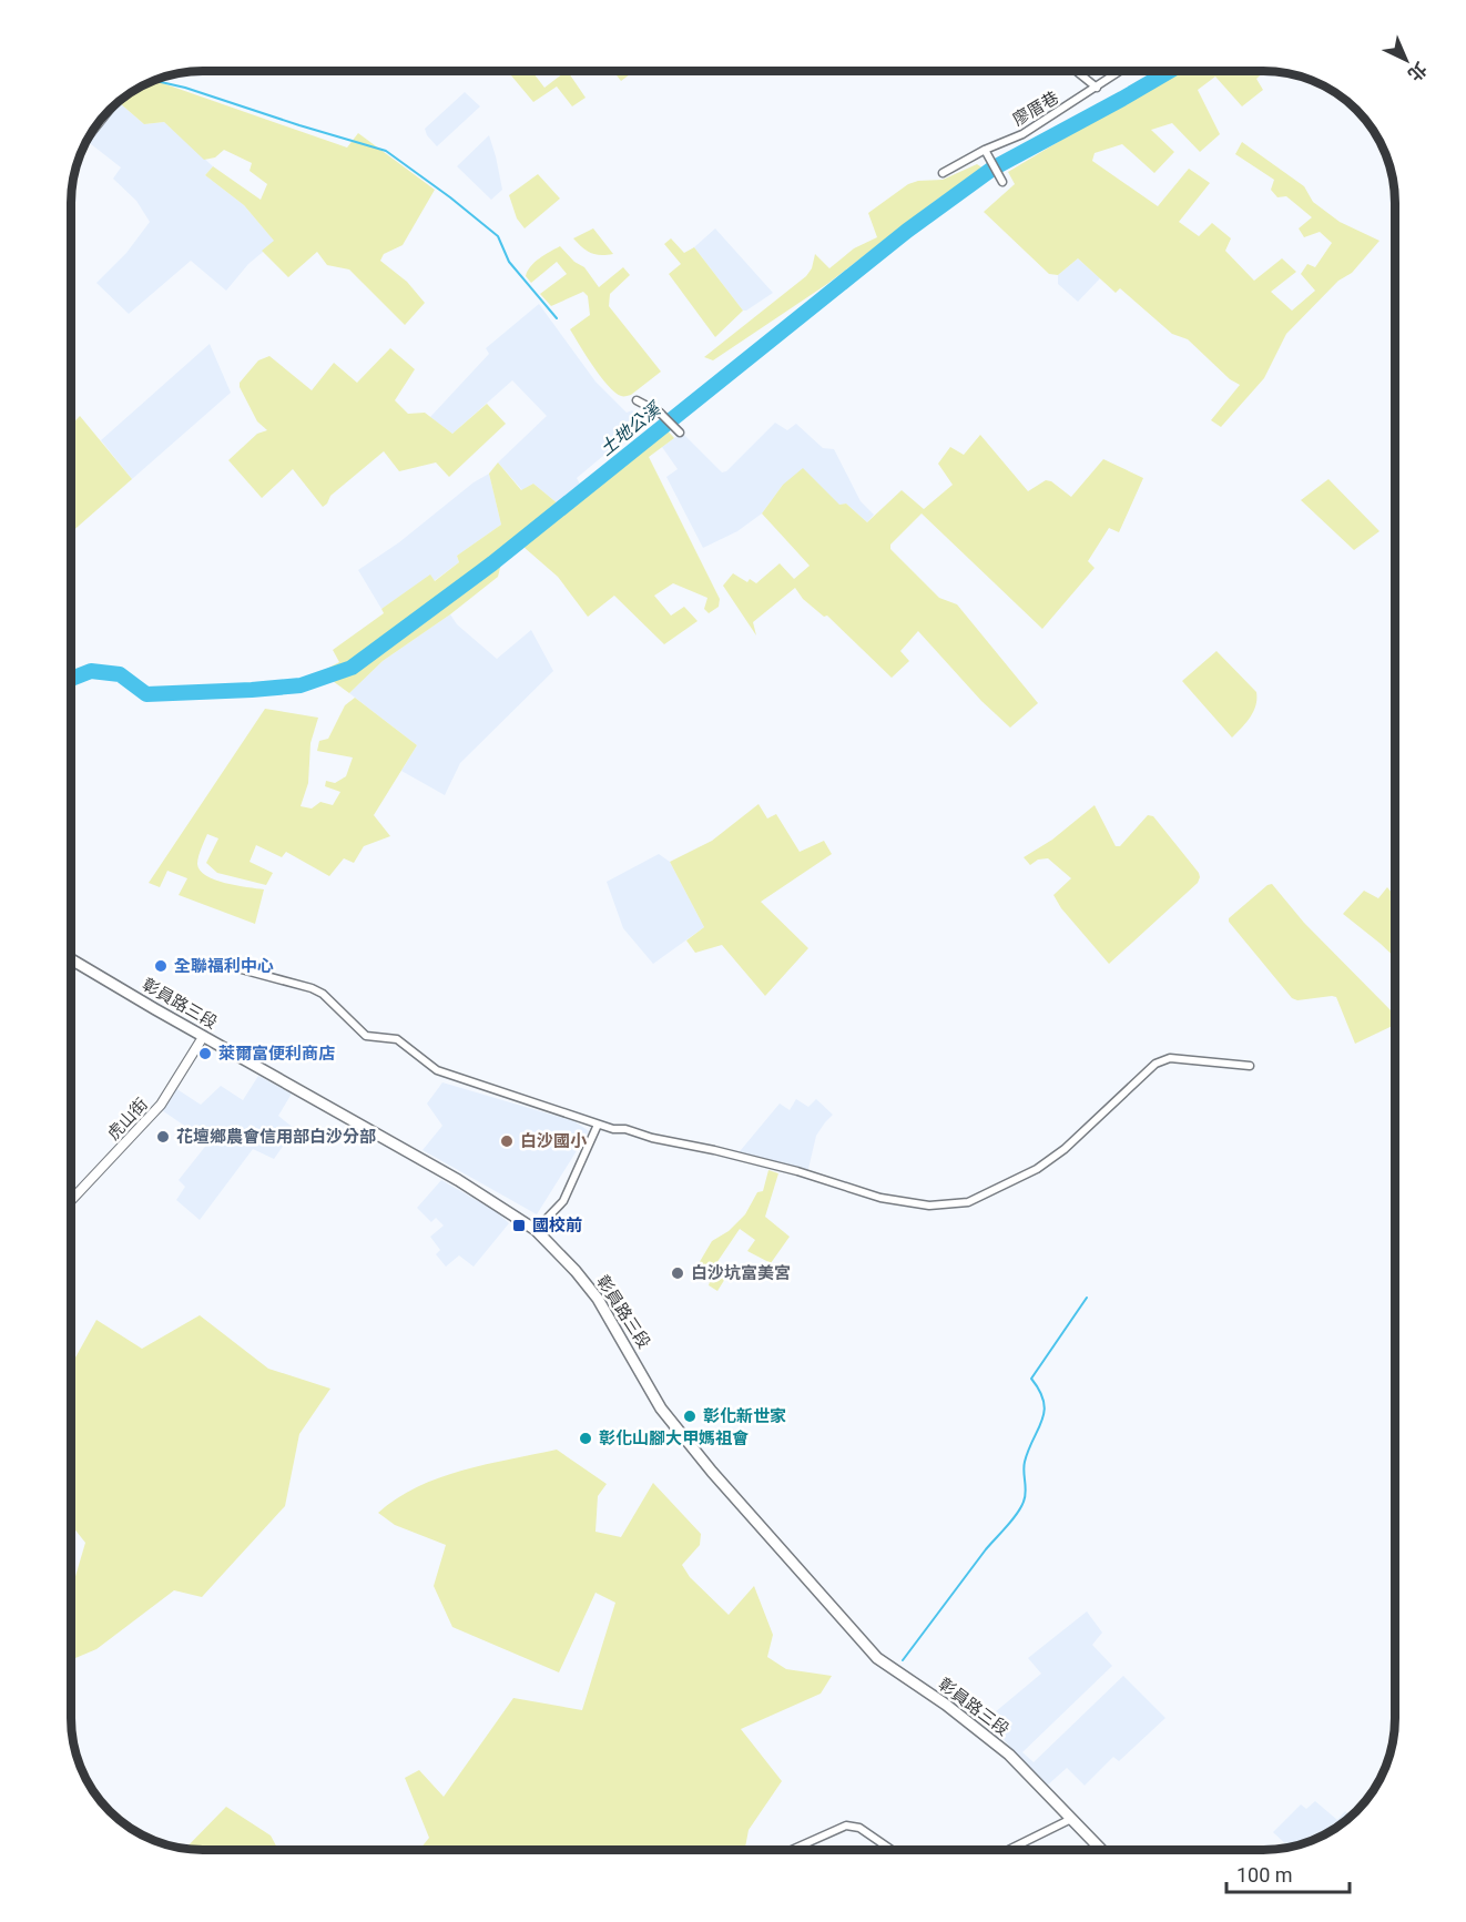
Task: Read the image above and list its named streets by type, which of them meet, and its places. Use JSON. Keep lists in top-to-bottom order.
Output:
{
  "streets": {
    "main road": ["彰員路三段"],
    "street": ["廖厝巷", "虎山街"]
  },
  "crossings": [
    ["彰員路三段", "虎山街"]
  ],
  "water": ["土地公溪"],
  "places": {
    "other": [
      "全聯福利中心",
      "萊爾富便利商店",
      "花壇鄉農會信用部白沙分部",
      "白沙國小",
      "白沙坑富美宮",
      "彰化新世家",
      "彰化山腳大甲媽祖會"
    ],
    "transit": ["國校前"]
  },
  "scale_bar": "100 m",
  "north": "bottom right"
}
